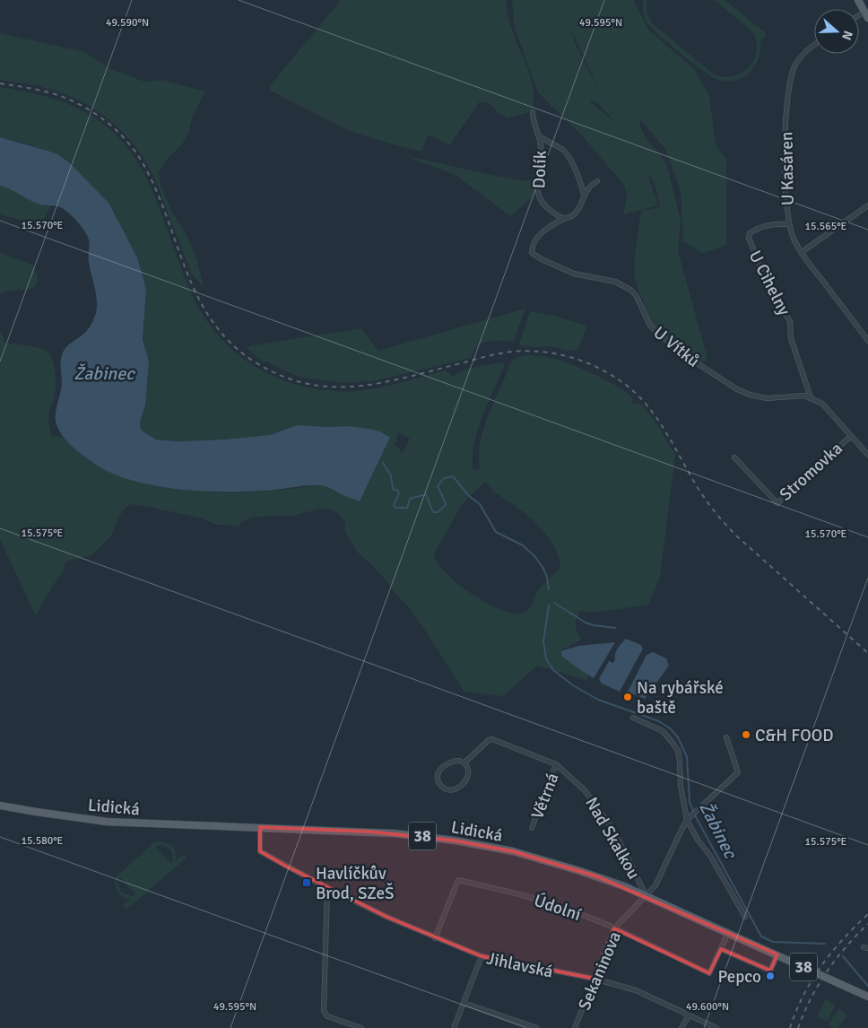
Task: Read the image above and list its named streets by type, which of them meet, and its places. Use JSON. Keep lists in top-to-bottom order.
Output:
{
  "streets": {
    "main road": ["Lidická", "38"],
    "street": [
      "U Kasáren",
      "Dolík",
      "U Cihelny",
      "U Vítků",
      "Stromovka",
      "Větrná",
      "Nad Skalkou",
      "Údolní",
      "Jihlavská",
      "Sekaninova"
    ]
  },
  "crossings": [
    ["U Kasáren", "U Cihelny"],
    ["Dolík", "U Vítků"],
    ["U Cihelny", "U Vítků"],
    ["U Vítků", "Stromovka"],
    ["Větrná", "Nad Skalkou"],
    ["Lidická", "Nad Skalkou"],
    ["Lidická", "Jihlavská"],
    ["Lidická", "Sekaninova"],
    ["Nad Skalkou", "Sekaninova"],
    ["Údolní", "Jihlavská"],
    ["Údolní", "Sekaninova"],
    ["Jihlavská", "Sekaninova"]
  ],
  "water": ["Žabinec"],
  "places": {
    "other": ["Na rybářské baště", "C&H FOOD", "Pepco"],
    "transit": ["Havlíčkův Brod, SZeŠ"]
  },
  "north": "right",
  "coordinates": [
    "49.590°N",
    "49.595°N",
    "15.570°E",
    "15.565°E",
    "15.575°E",
    "15.580°E",
    "49.600°N"
  ]
}
